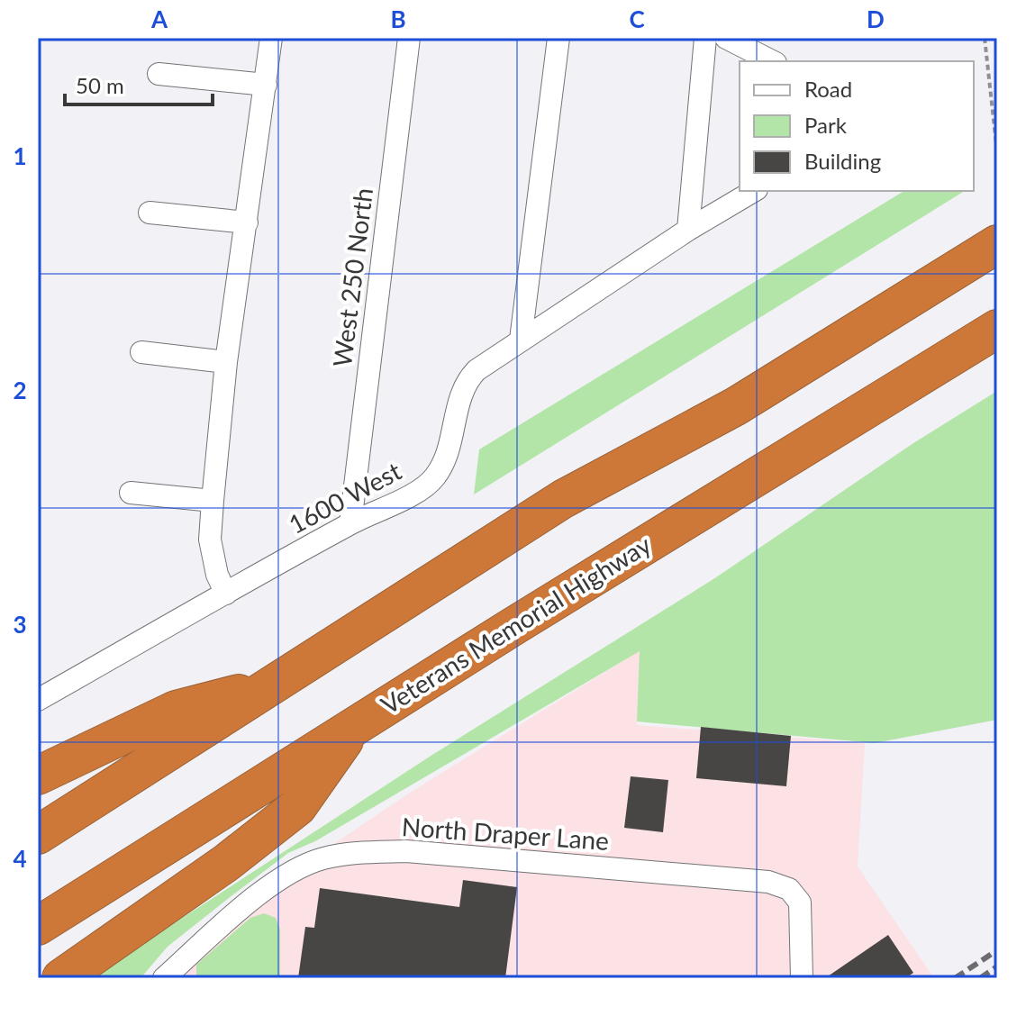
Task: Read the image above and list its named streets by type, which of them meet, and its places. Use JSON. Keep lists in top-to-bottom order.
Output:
{
  "streets": {
    "highway": ["Veterans Memorial Highway"],
    "street": ["West 250 North", "1600 West", "North Draper Lane"]
  },
  "crossings": [
    ["West 250 North", "1600 West"]
  ],
  "legend": ["Road", "Park", "Building"],
  "scale_bar": "50 m",
  "grid": {
    "columns": [
      "A",
      "B",
      "C",
      "D"
    ],
    "rows": [
      "1",
      "2",
      "3",
      "4"
    ]
  }
}
